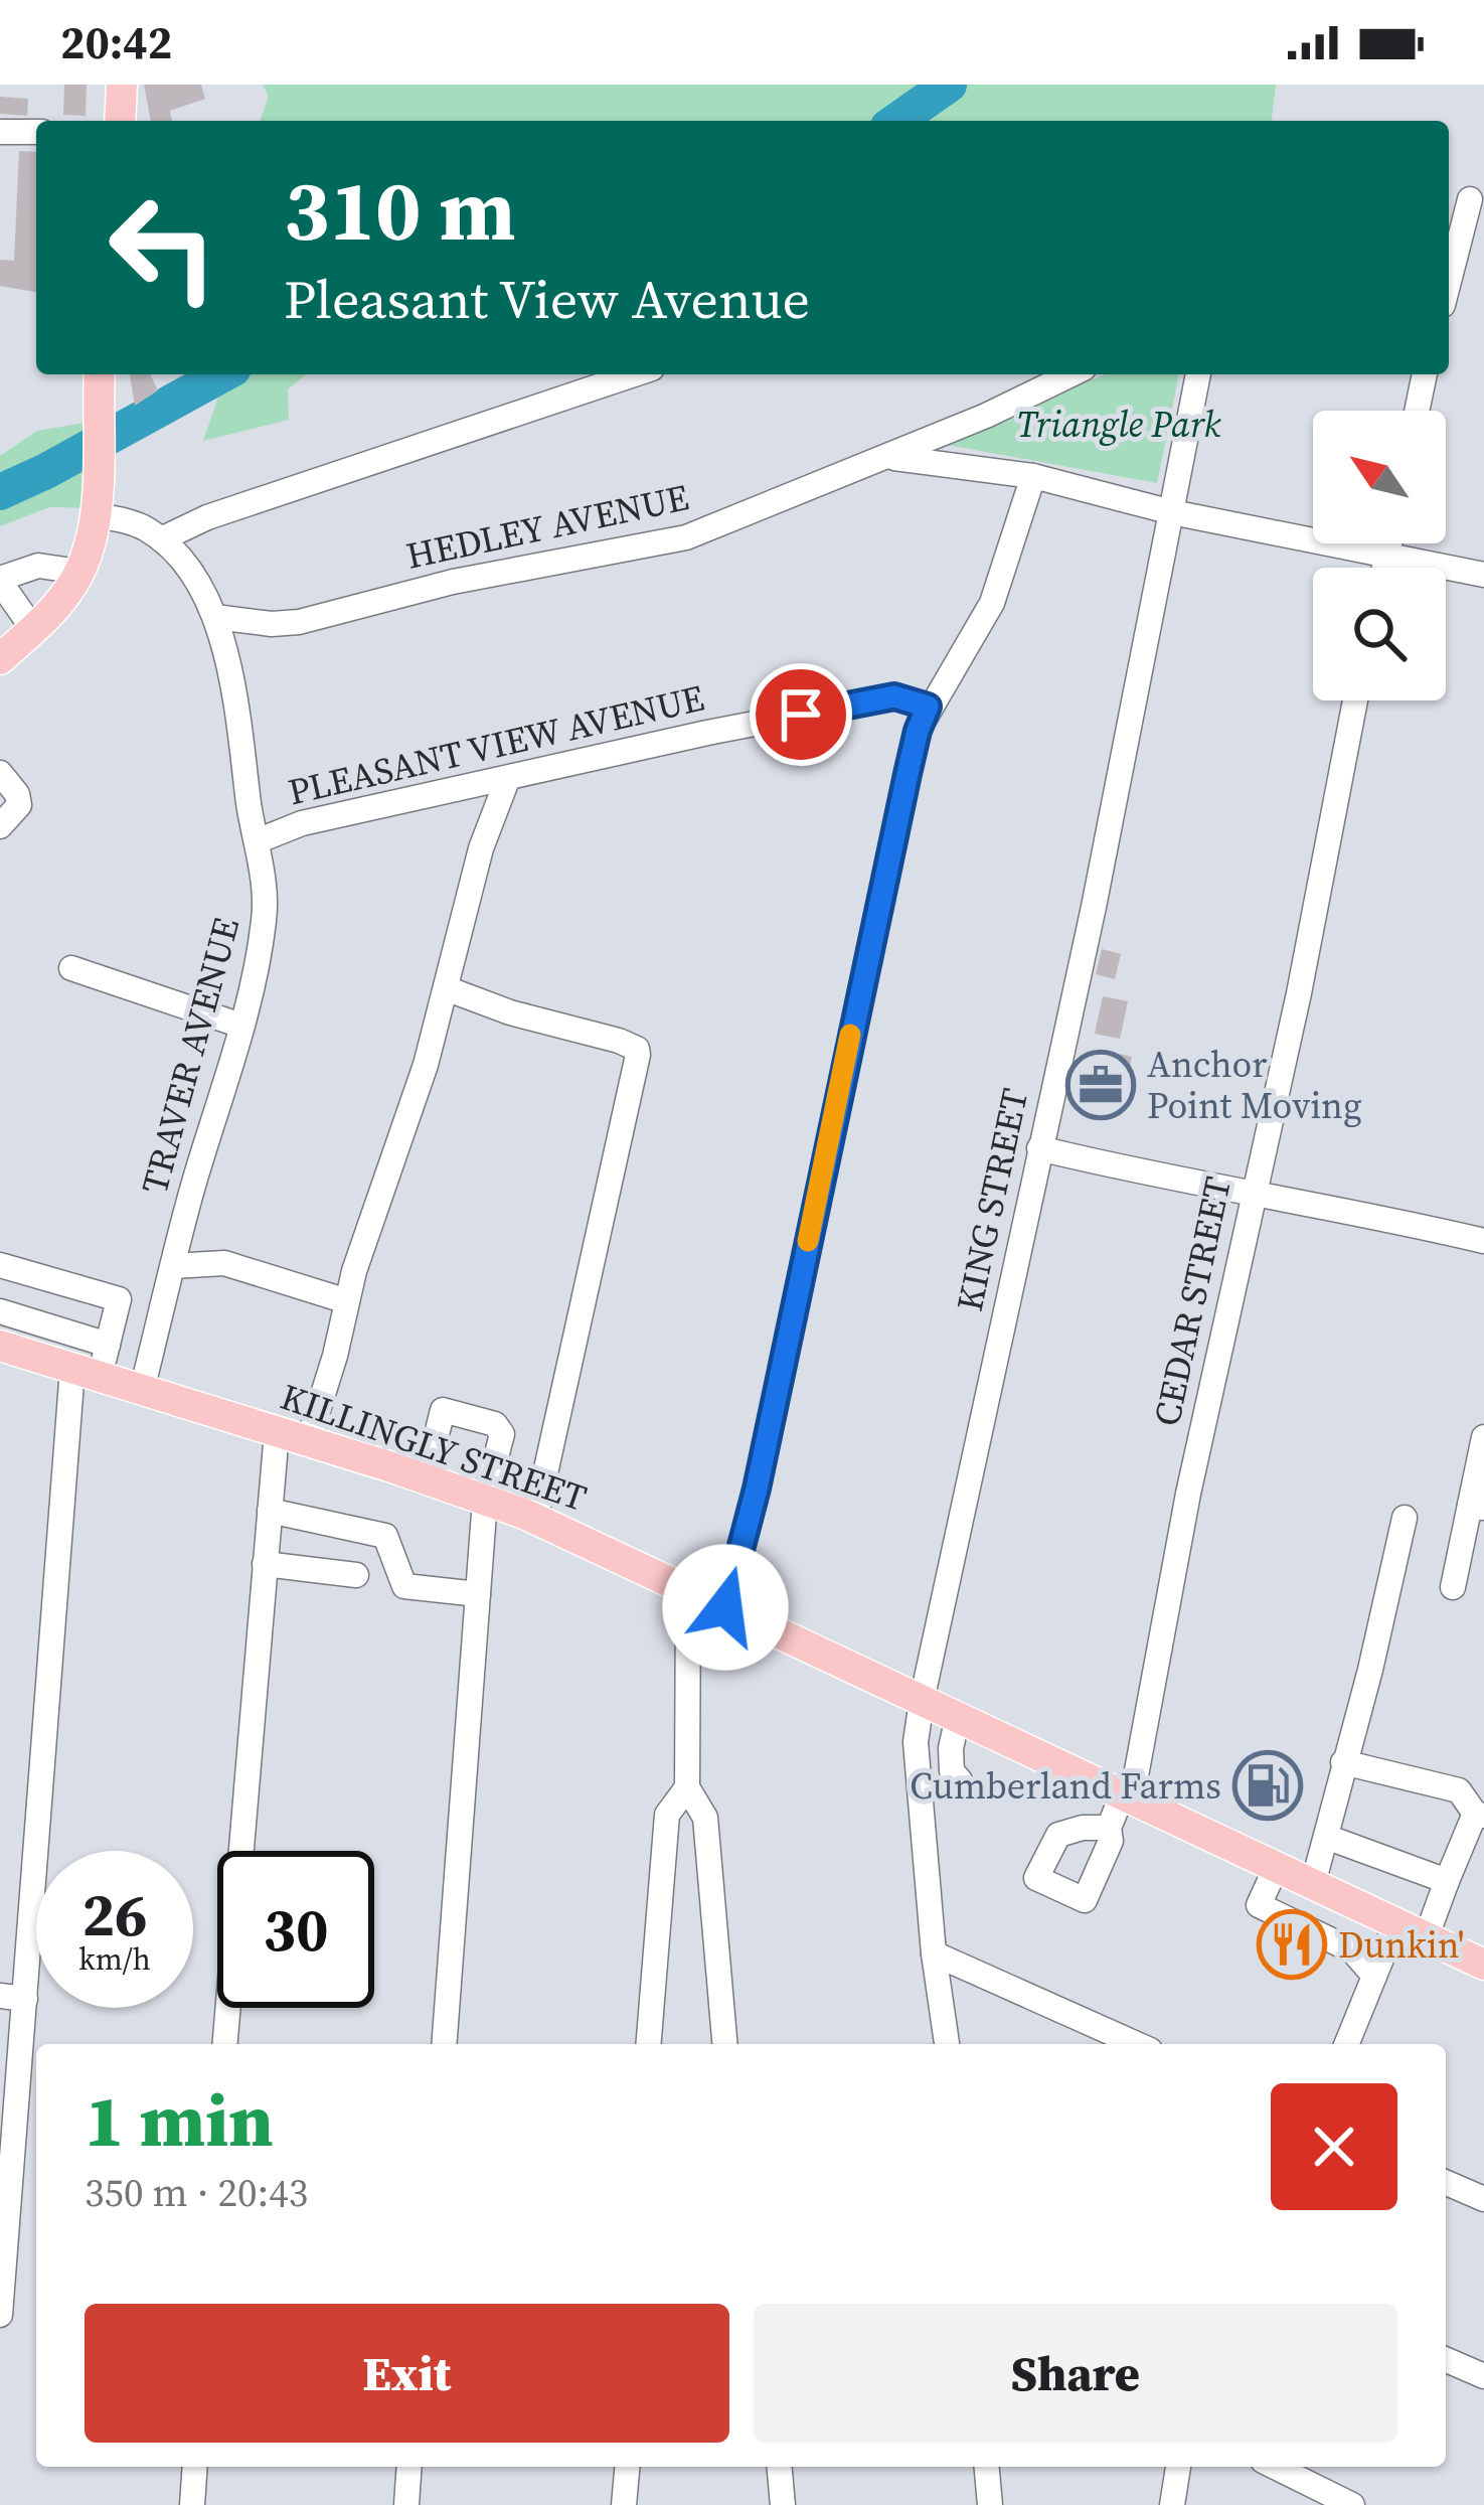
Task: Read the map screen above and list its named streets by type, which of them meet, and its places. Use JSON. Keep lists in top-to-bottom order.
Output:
{
  "streets": {
    "main road": ["KILLINGLY STREET"],
    "street": [
      "HEDLEY AVENUE",
      "PLEASANT VIEW AVENUE",
      "TRAVER AVENUE",
      "KING STREET",
      "CEDAR STREET"
    ]
  },
  "crossings": [
    ["HEDLEY AVENUE", "TRAVER AVENUE"],
    ["PLEASANT VIEW AVENUE", "TRAVER AVENUE"],
    ["TRAVER AVENUE", "KILLINGLY STREET"],
    ["KING STREET", "KILLINGLY STREET"],
    ["CEDAR STREET", "KILLINGLY STREET"]
  ],
  "parks": ["Triangle Park"],
  "places": {
    "office": ["Anchor Point Moving"],
    "fuel station": ["Cumberland Farms"],
    "restaurant": ["Dunkin'"]
  },
  "north": "top left",
  "page": {
    "status": "20:42",
    "turn": ["310 m", "Pleasant View Avenue"],
    "speed": "26 km/h",
    "limit": "30",
    "heading": ["1 min", "350 m · 20:43"],
    "buttons": ["Exit", "Share"]
  }
}
